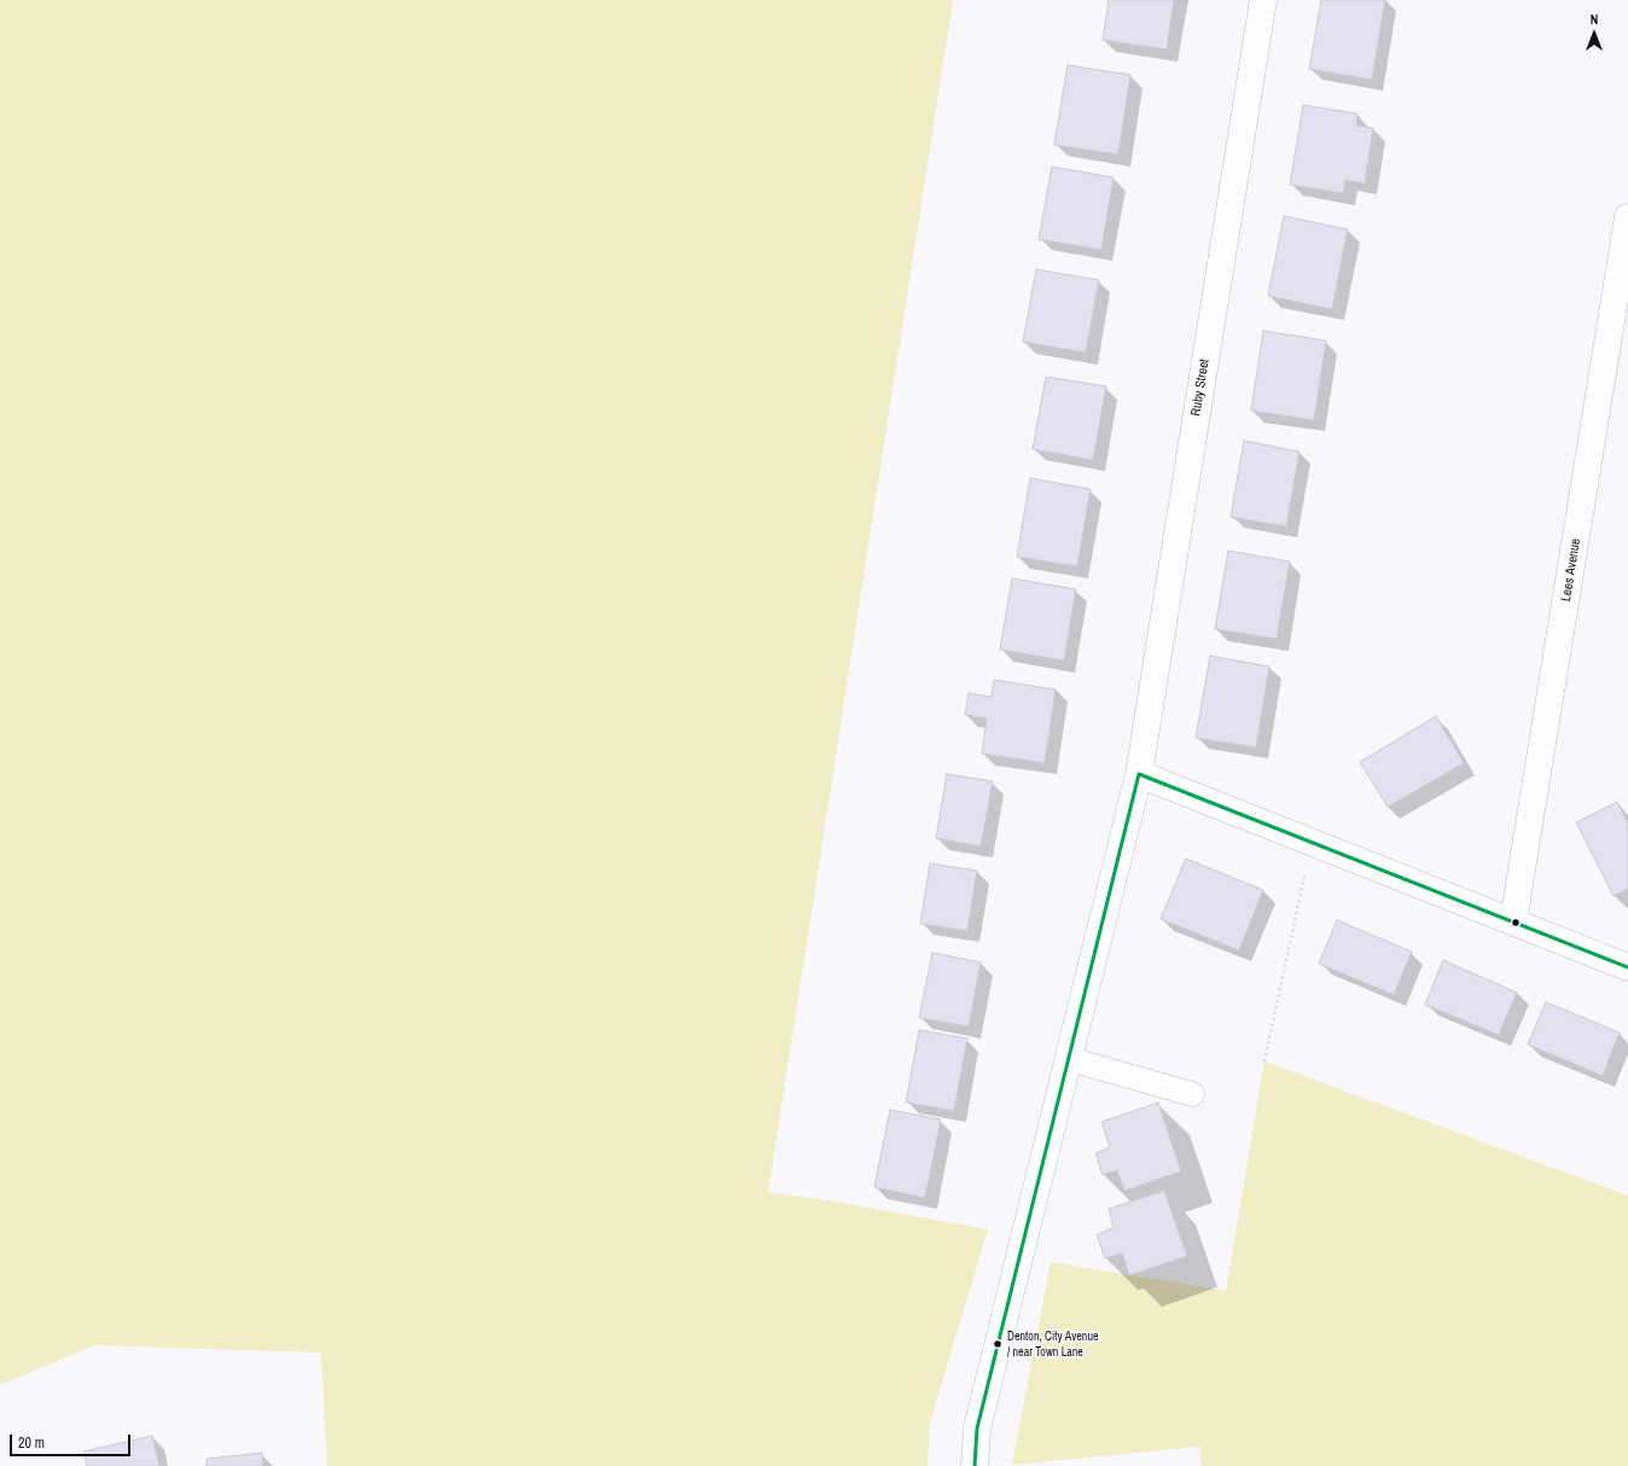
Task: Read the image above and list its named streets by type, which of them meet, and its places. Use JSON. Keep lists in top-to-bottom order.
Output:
{
  "streets": {
    "street": ["Ruby Street", "Lees Avenue"]
  },
  "places": ["Denton, City Avenue / near Town Lane"],
  "scale_bar": "20 m",
  "north": "top"
}
